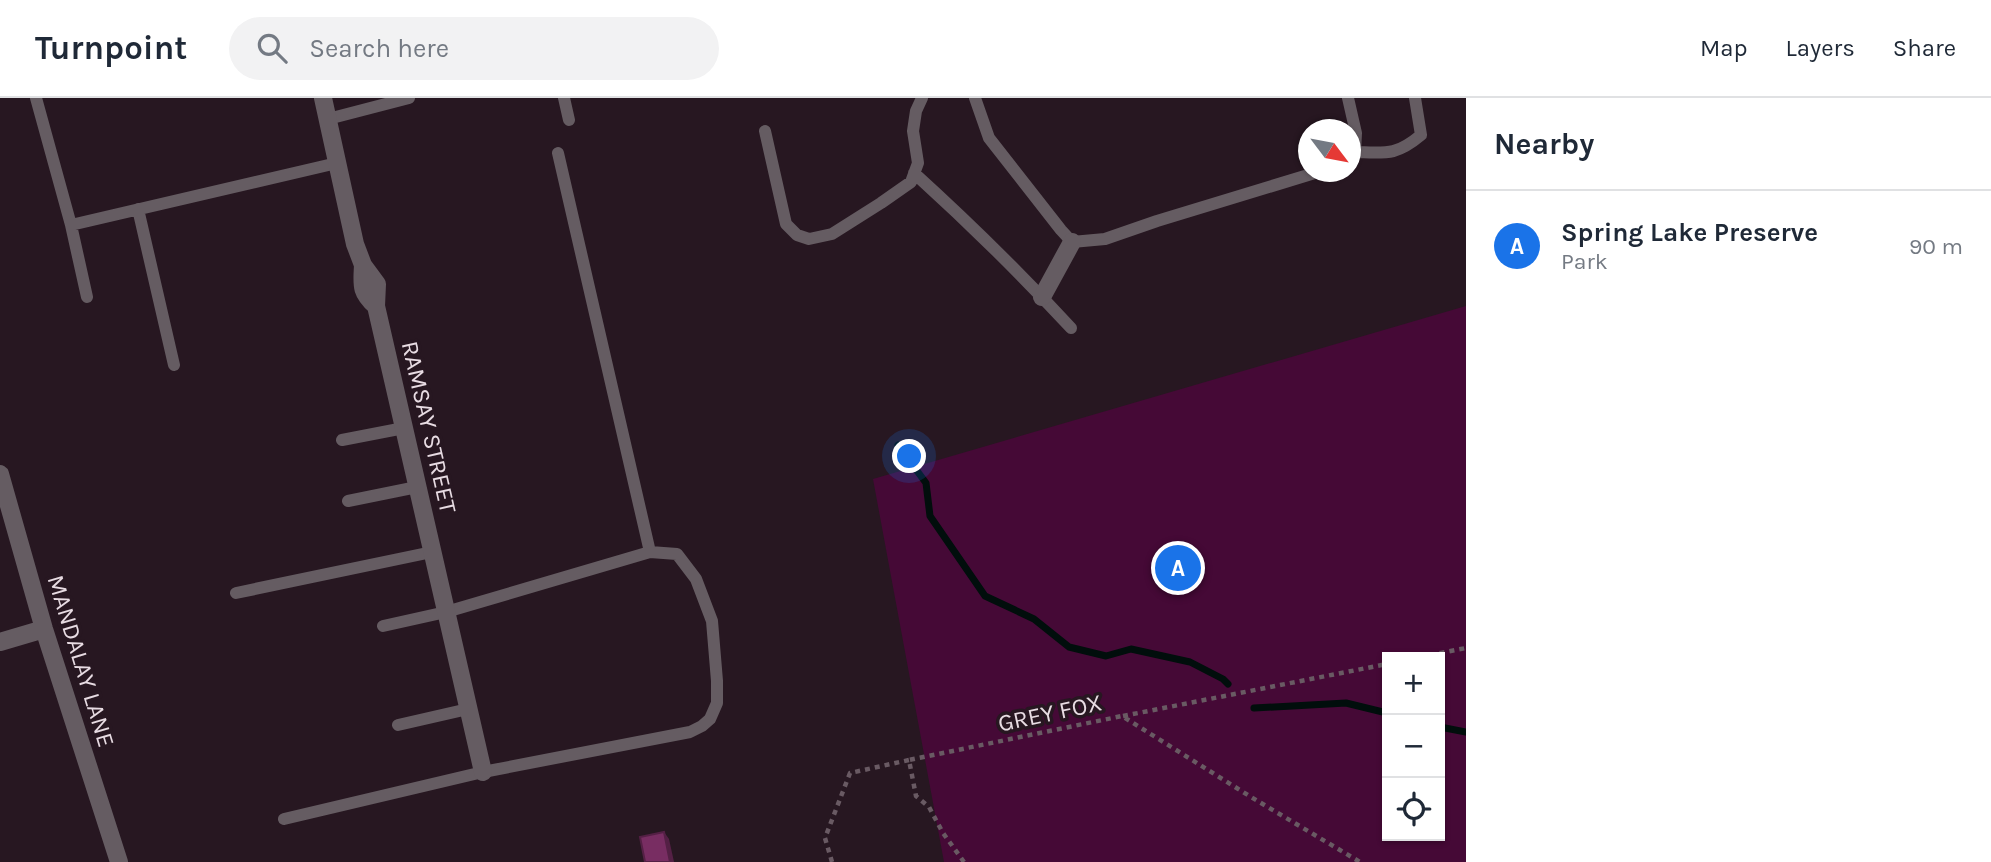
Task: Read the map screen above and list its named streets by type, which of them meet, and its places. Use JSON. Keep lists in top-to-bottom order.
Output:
{
  "streets": {
    "street": ["RAMSAY STREET", "MANDALAY LANE"],
    "path": ["GREY FOX"]
  },
  "north": "bottom right",
  "page": {
    "header": "Turnpoint",
    "search": "Search here",
    "nav": ["Map", "Layers", "Share"],
    "heading": "Nearby",
    "list": [
      {
        "mark": "A",
        "name": "Spring Lake Preserve",
        "note": "Park",
        "value": "90 m"
      }
    ],
    "pins": "A",
    "map_buttons": ["+", "−"]
  }
}
